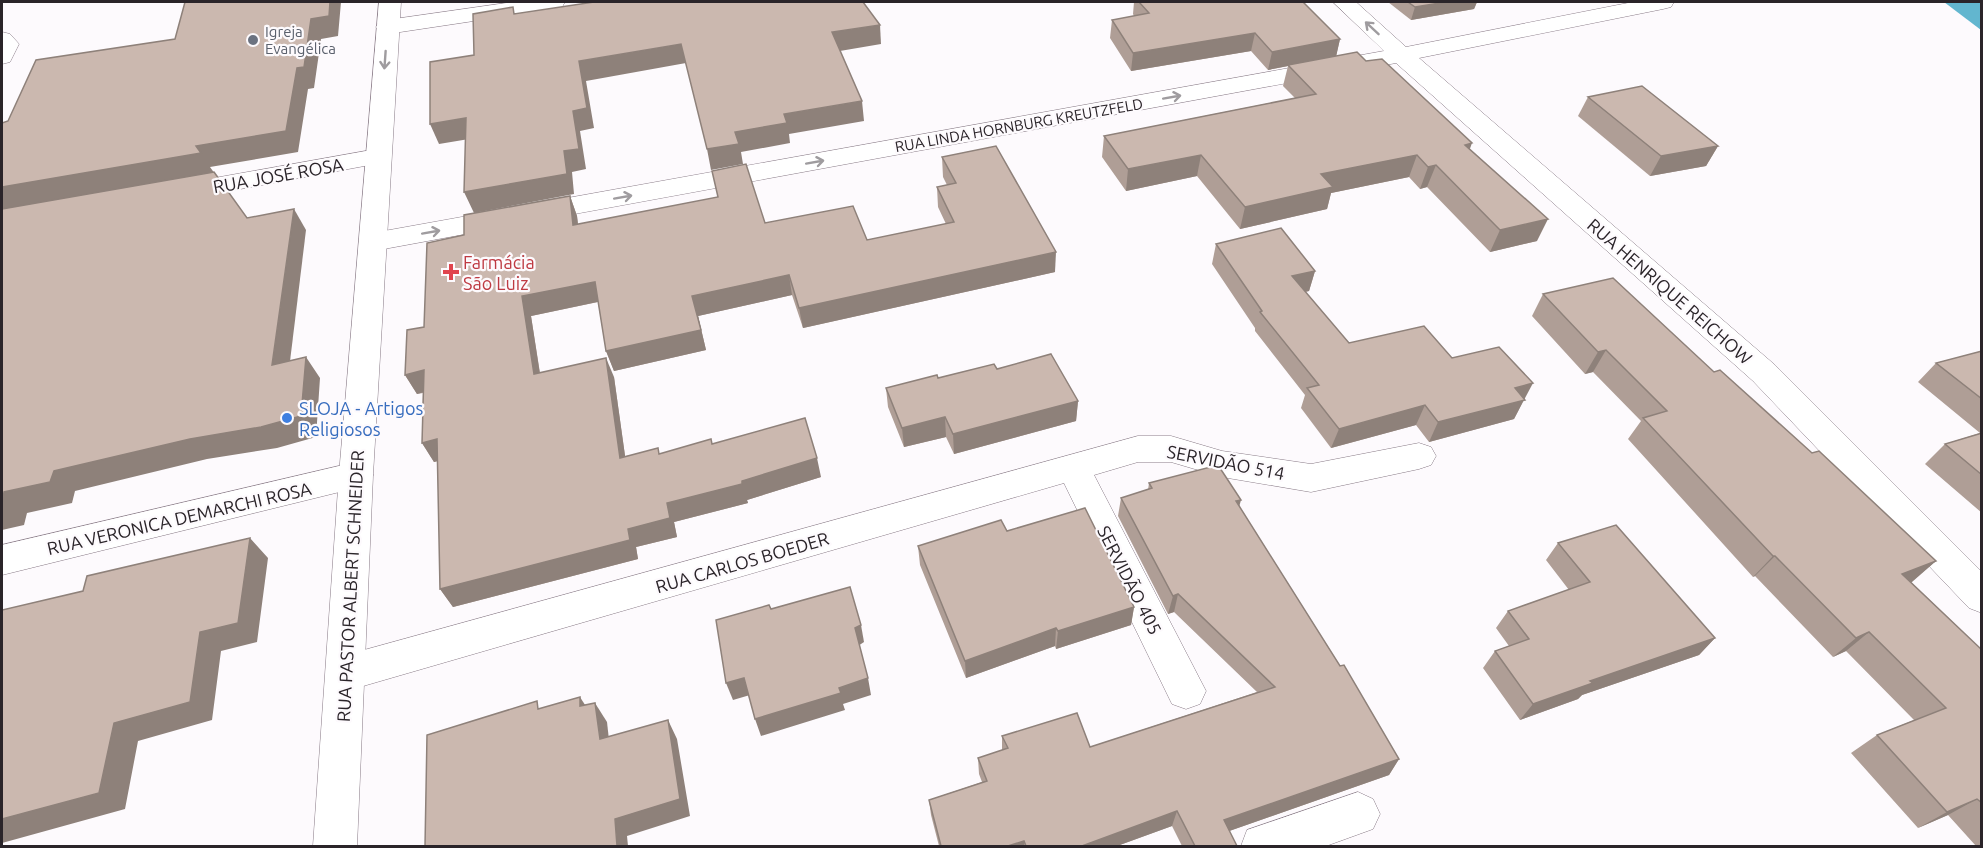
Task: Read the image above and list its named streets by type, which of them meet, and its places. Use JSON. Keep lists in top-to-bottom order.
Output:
{
  "streets": {
    "street": [
      "RUA LINDA HORNBURG KREUTZFELD",
      "RUA JOSÉ ROSA",
      "RUA HENRIQUE REICHOW",
      "SERVIDÃO 514",
      "RUA VERONICA DEMARCHI ROSA",
      "RUA CARLOS BOEDER",
      "SERVIDÃO 405",
      "RUA PASTOR ALBERT SCHNEIDER"
    ]
  },
  "crossings": [
    ["RUA LINDA HORNBURG KREUTZFELD", "RUA HENRIQUE REICHOW"],
    ["RUA LINDA HORNBURG KREUTZFELD", "RUA PASTOR ALBERT SCHNEIDER"],
    ["RUA JOSÉ ROSA", "RUA PASTOR ALBERT SCHNEIDER"],
    ["SERVIDÃO 514", "RUA CARLOS BOEDER"],
    ["RUA VERONICA DEMARCHI ROSA", "RUA PASTOR ALBERT SCHNEIDER"],
    ["RUA CARLOS BOEDER", "SERVIDÃO 405"],
    ["RUA CARLOS BOEDER", "RUA PASTOR ALBERT SCHNEIDER"]
  ],
  "one_way": ["RUA LINDA HORNBURG KREUTZFELD"],
  "places": {
    "other": ["Igreja Evangélica", "SLOJA - Artigos Religiosos"],
    "health": ["Farmácia São Luiz"]
  }
}
